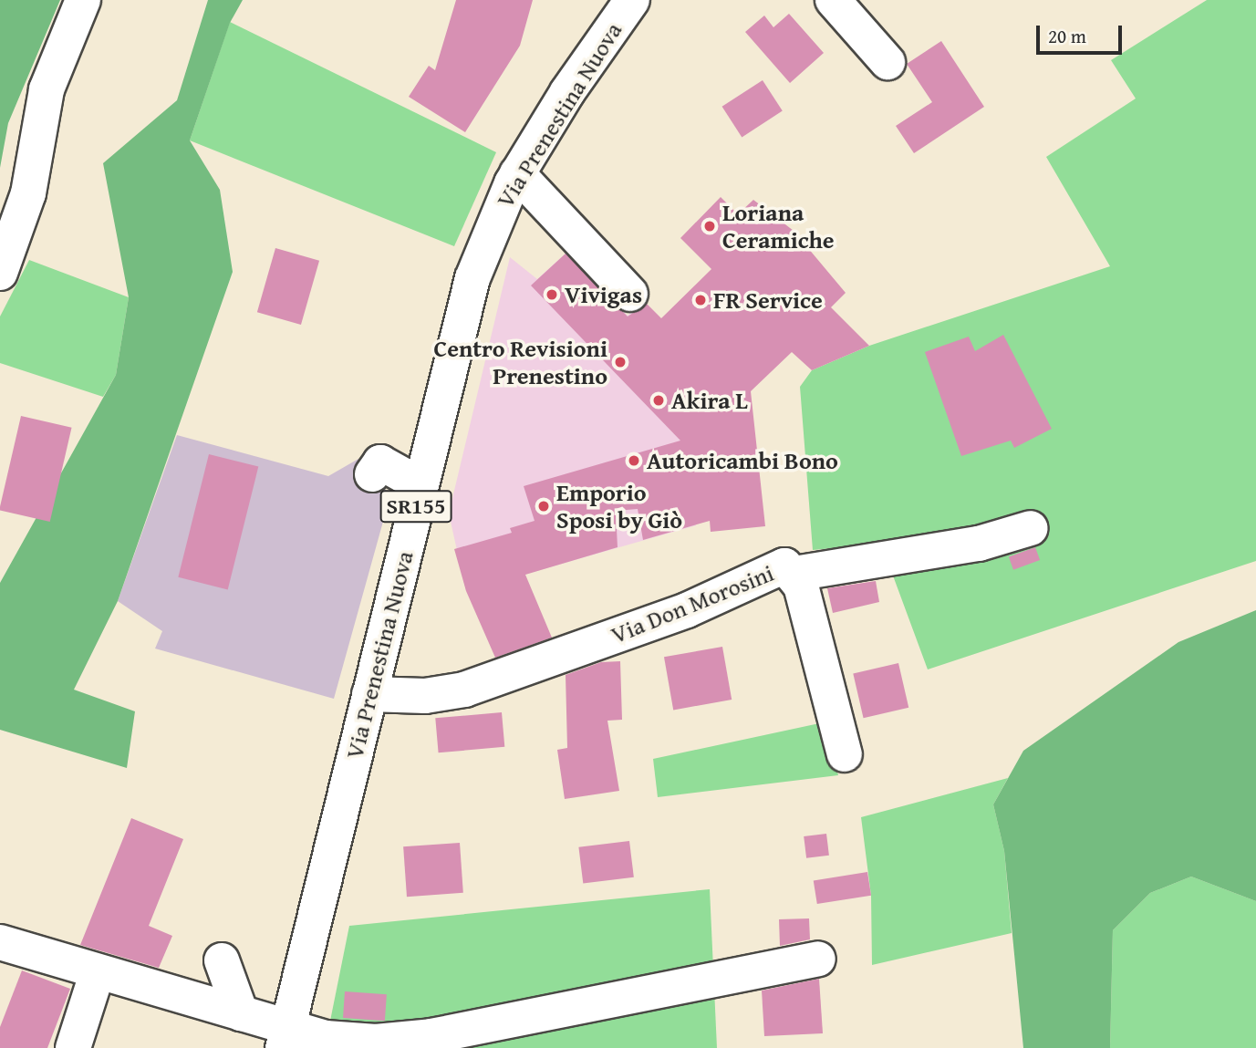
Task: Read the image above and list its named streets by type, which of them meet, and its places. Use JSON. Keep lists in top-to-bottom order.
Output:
{
  "streets": {
    "main road": ["Via Prenestina Nuova", "SR155", "Via Don Morosini"]
  },
  "crossings": [
    ["Via Prenestina Nuova", "Via Don Morosini"]
  ],
  "places": [
    "Loriana Ceramiche",
    "Vivigas",
    "FR Service",
    "Centro Revisioni Prenestino",
    "Akira L",
    "Autoricambi Bono",
    "Emporio Sposi by Giò"
  ],
  "scale_bar": "20 m"
}
